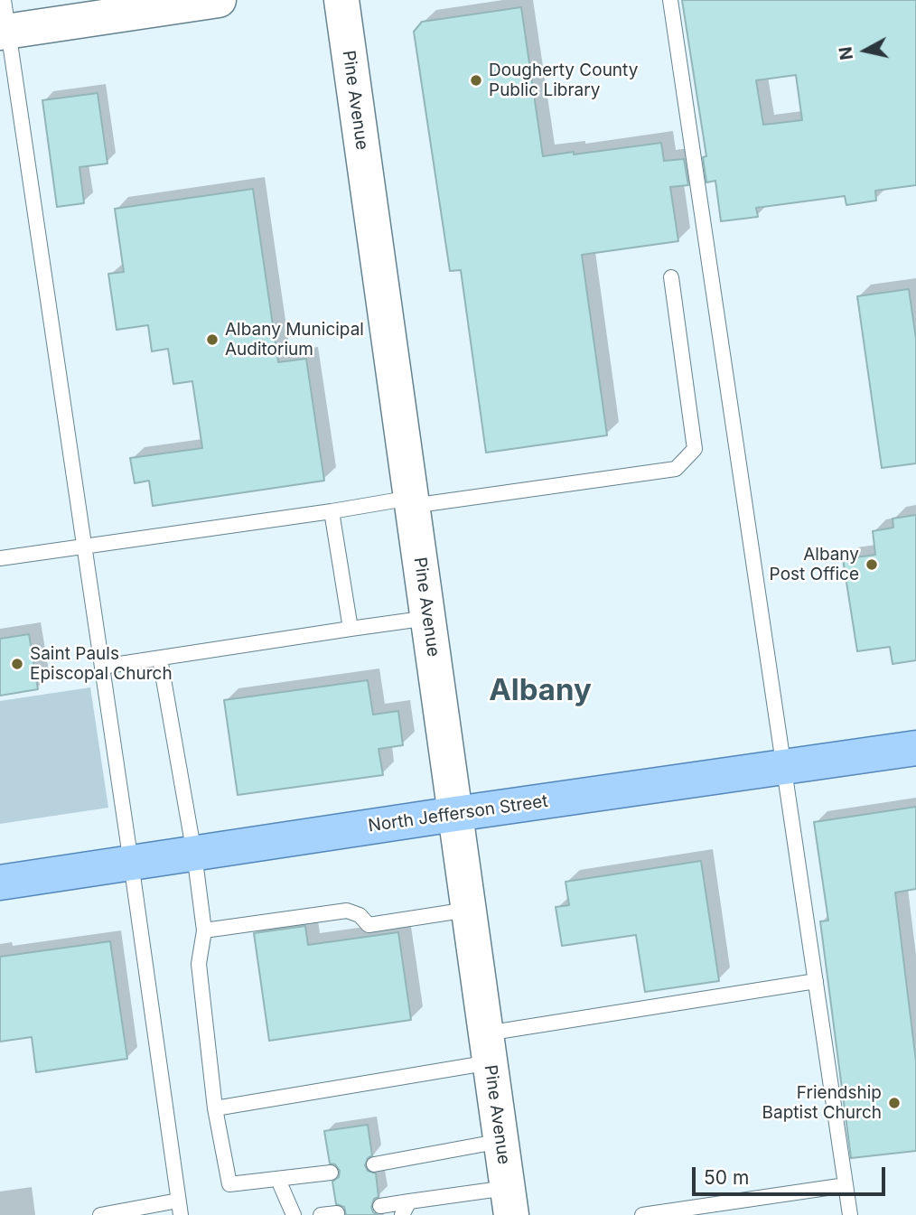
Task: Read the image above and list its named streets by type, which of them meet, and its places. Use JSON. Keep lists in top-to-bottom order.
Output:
{
  "streets": {
    "main road": ["Pine Avenue", "North Jefferson Street"]
  },
  "crossings": [
    ["Pine Avenue", "North Jefferson Street"]
  ],
  "districts": ["Albany"],
  "places": [
    "Dougherty County Public Library",
    "Albany Municipal Auditorium",
    "Albany Post Office",
    "Saint Pauls Episcopal Church",
    "Friendship Baptist Church"
  ],
  "scale_bar": "50 m",
  "north": "left"
}
